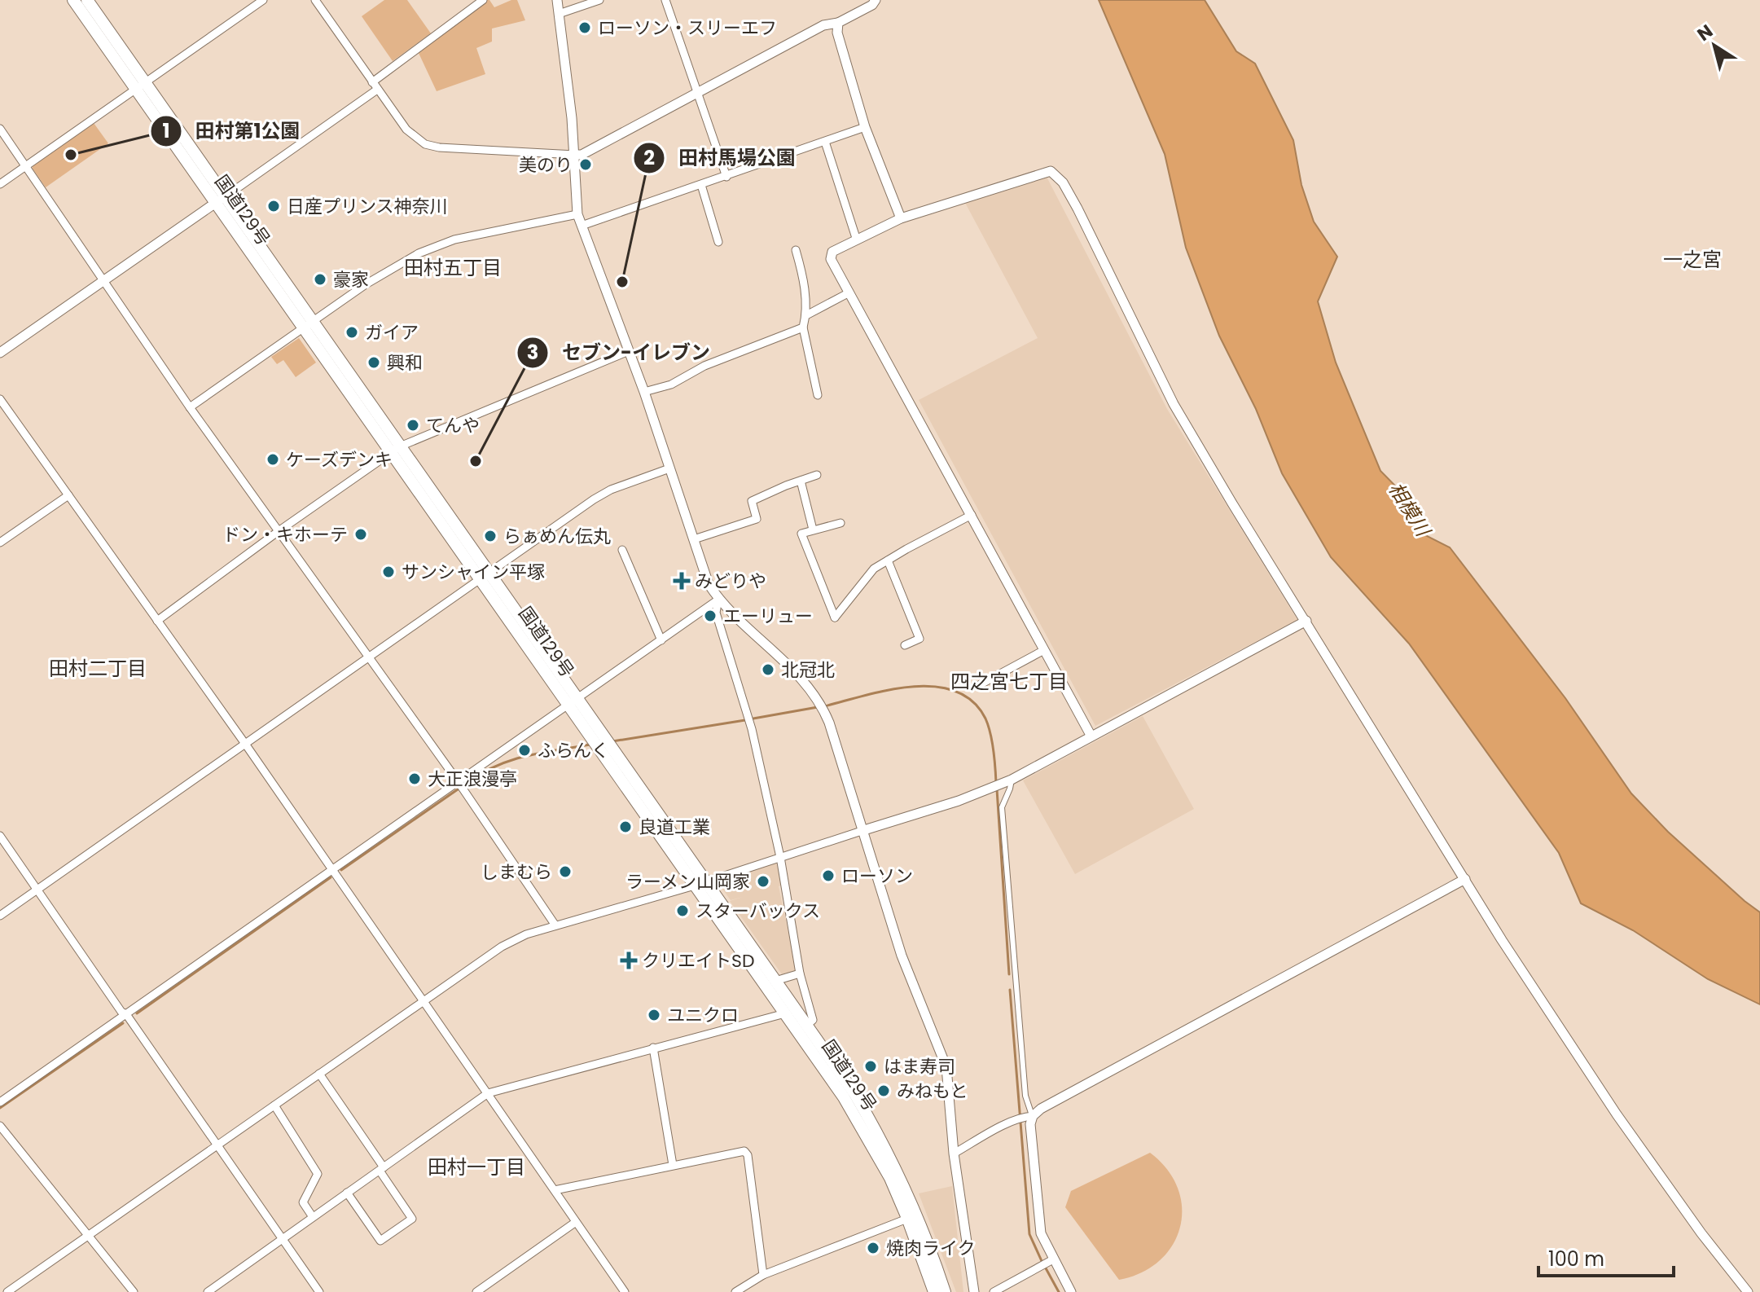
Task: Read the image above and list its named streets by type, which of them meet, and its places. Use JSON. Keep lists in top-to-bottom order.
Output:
{
  "streets": {
    "highway": ["国道129号"]
  },
  "districts": [
    "一之宮",
    "田村五丁目",
    "田村二丁目",
    "四之宮七丁目",
    "田村一丁目"
  ],
  "water": ["相模川"],
  "places": {
    "other": [
      "ローソン・スリーエフ",
      "田村第1公園",
      "美のり",
      "日産プリンス神奈川",
      "豪家",
      "田村馬場公園",
      "ガイア",
      "興和",
      "てんや",
      "ケーズデンキ",
      "セブン-イレブン",
      "ドン・キホーテ",
      "らぁめん伝丸",
      "サンシャイン平塚",
      "エーリュー",
      "北冠北",
      "ふらんく",
      "大正浪漫亭",
      "良道工業",
      "しまむら",
      "ローソン",
      "ラーメン山岡家",
      "スターバックス",
      "ユニクロ",
      "はま寿司",
      "みねもと",
      "焼肉ライク"
    ],
    "health": ["みどりや", "クリエイトSD"]
  },
  "scale_bar": "100 m",
  "north": "top left"
}
